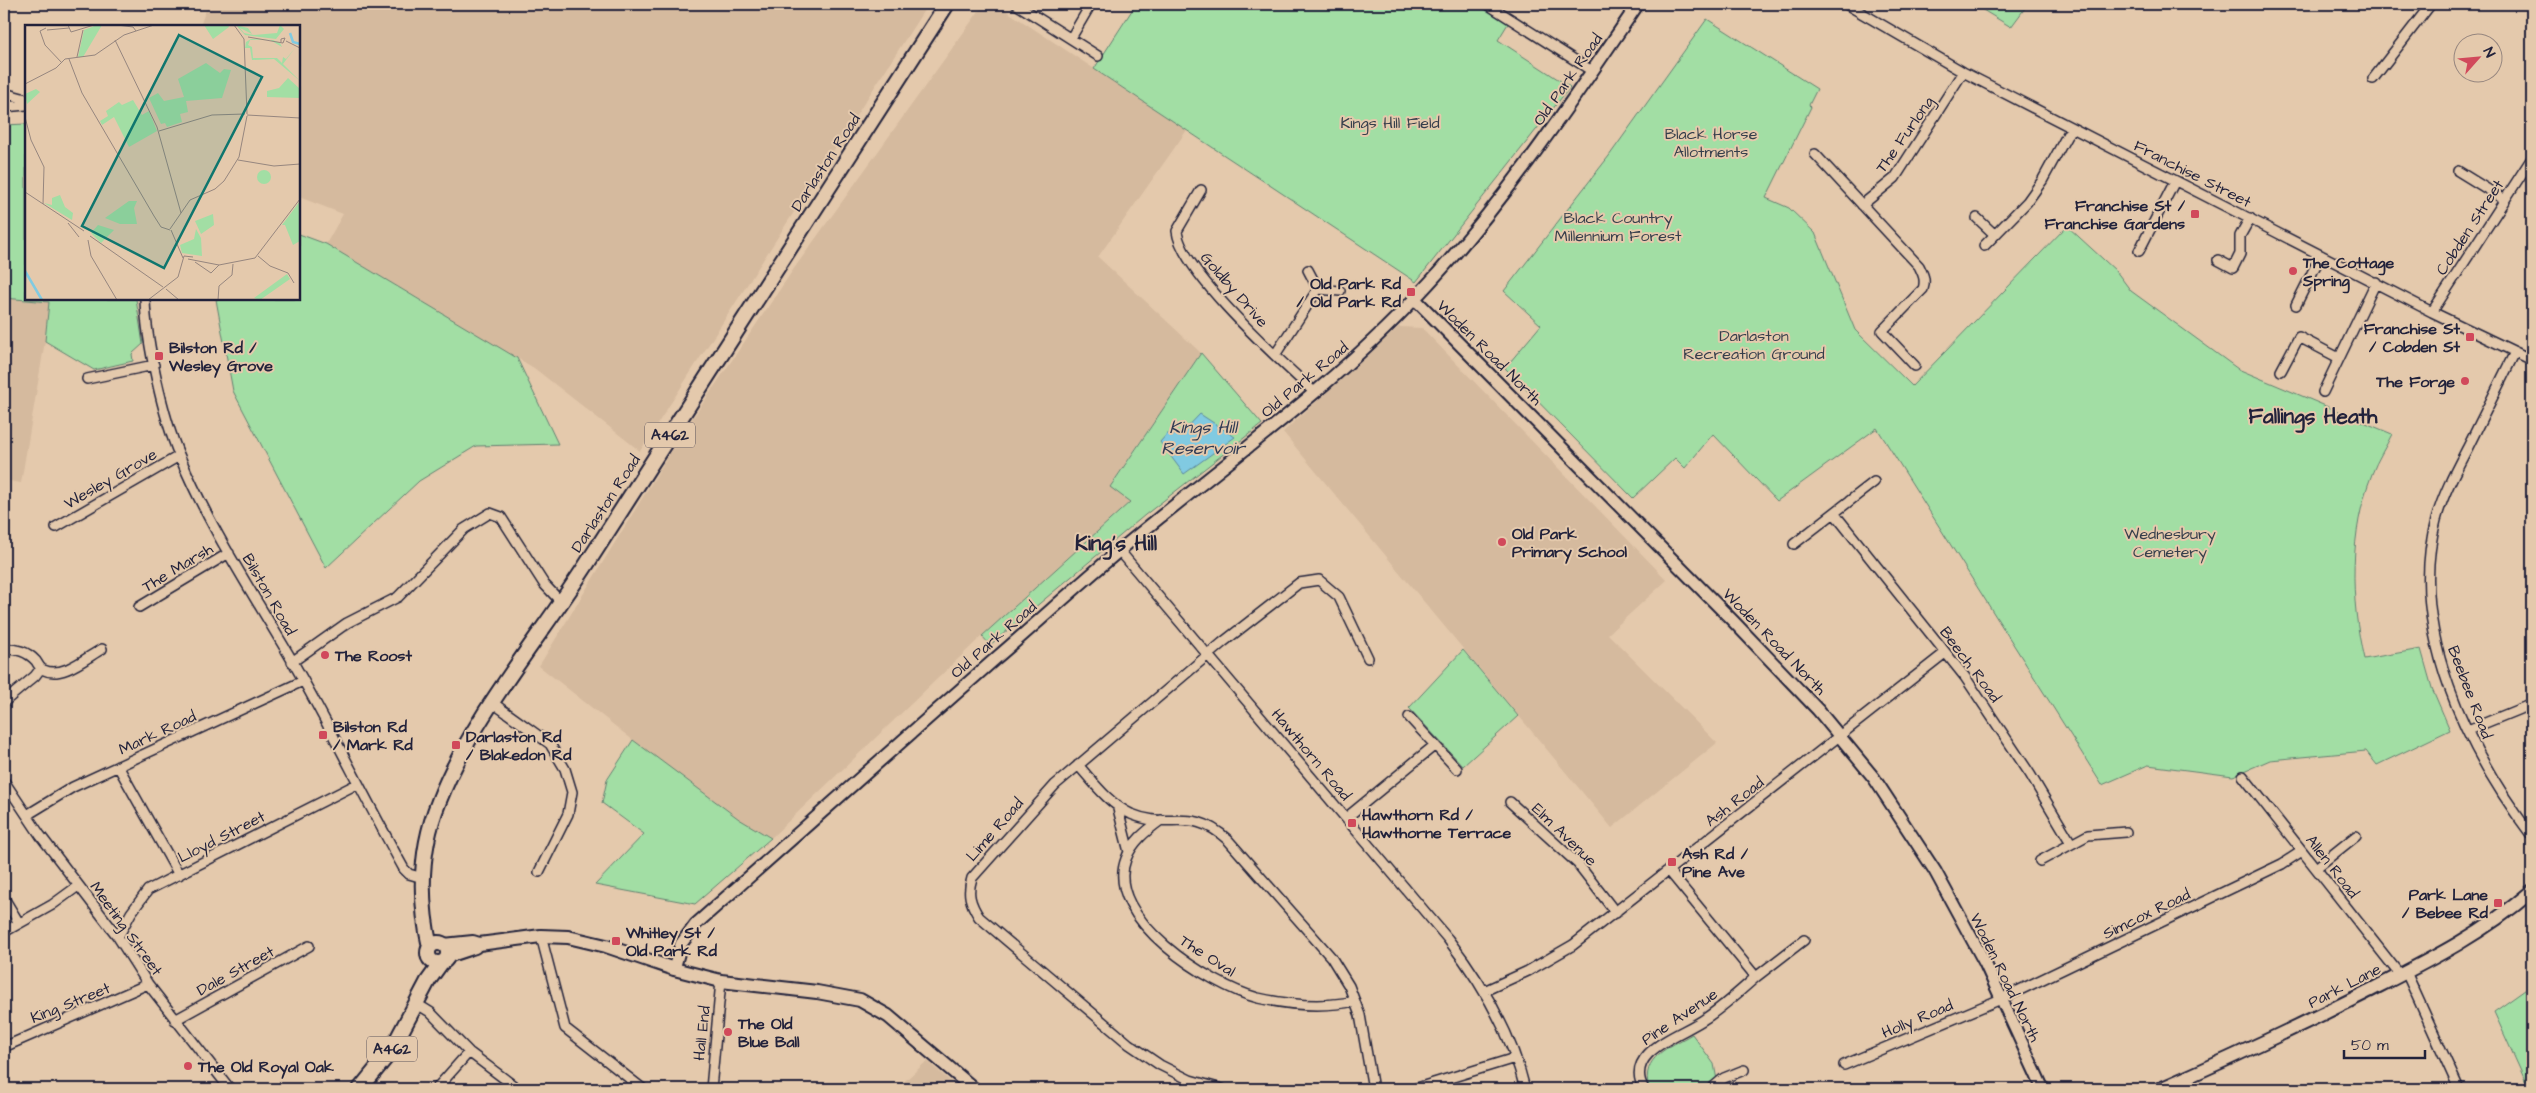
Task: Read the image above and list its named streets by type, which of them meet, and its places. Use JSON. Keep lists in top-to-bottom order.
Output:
{
  "streets": {
    "main road": ["Darlaston Road", "A462", "Park Lane"],
    "street": [
      "Old Park Road",
      "The Furlong",
      "Franchise Street",
      "Cobden Street",
      "Goldby Drive",
      "Woden Road North",
      "Wesley Grove",
      "The Marsh",
      "Bilston Road",
      "Beech Road",
      "Beebee Road",
      "Mark Road",
      "Hawthorn Road",
      "Ash Road",
      "Lime Road",
      "Elm Avenue",
      "Lloyd Street",
      "Allen Road",
      "Simcox Road",
      "Meeting Street",
      "The Oval",
      "Dale Street",
      "King Street",
      "Pine Avenue",
      "Holly Road",
      "Hall End"
    ]
  },
  "crossings": [
    ["Old Park Road", "Goldby Drive"],
    ["Old Park Road", "Woden Road North"],
    ["Old Park Road", "Hawthorn Road"],
    ["The Furlong", "Franchise Street"],
    ["Darlaston Road", "A462"],
    ["Darlaston Road", "Bilston Road"],
    ["Franchise Street", "Cobden Street"],
    ["Franchise Street", "Beebee Road"],
    ["Woden Road North", "Ash Road"],
    ["Woden Road North", "Simcox Road"],
    ["Woden Road North", "Holly Road"],
    ["Wesley Grove", "Bilston Road"],
    ["The Marsh", "Bilston Road"],
    ["Bilston Road", "Mark Road"],
    ["Bilston Road", "Lloyd Street"],
    ["Beech Road", "Ash Road"],
    ["Mark Road", "Meeting Street"],
    ["Hawthorn Road", "Ash Road"],
    ["Hawthorn Road", "Lime Road"],
    ["Ash Road", "Elm Avenue"],
    ["Lloyd Street", "Meeting Street"],
    ["Allen Road", "Simcox Road"],
    ["Allen Road", "Park Lane"],
    ["Simcox Road", "Holly Road"],
    ["Meeting Street", "Dale Street"],
    ["Meeting Street", "King Street"]
  ],
  "districts": ["Fallings Heath", "King’s Hill"],
  "water": ["Kings Hill Reservoir"],
  "parks": [
    "Kings Hill Field",
    "Black Horse Allotments",
    "Black Country Millennium Forest",
    "Darlaston Recreation Ground",
    "Wednesbury Cemetery"
  ],
  "places": {
    "transit": [
      "Franchise St / Franchise Gardens",
      "Old Park Rd / Old Park Rd",
      "Franchise St / Cobden St",
      "Bilston Rd / Wesley Grove",
      "Bilston Rd / Mark Rd",
      "Darlaston Rd / Blakedon Rd",
      "Hawthorn Rd / Hawthorne Terrace",
      "Ash Rd / Pine Ave",
      "Park Lane / Bebee Rd",
      "Whitley St / Old Park Rd"
    ],
    "other": [
      "The Cottage Spring",
      "The Forge",
      "Old Park Primary School",
      "The Roost",
      "The Old Blue Ball",
      "The Old Royal Oak"
    ]
  },
  "scale_bar": "50 m",
  "north": "top right"
}
